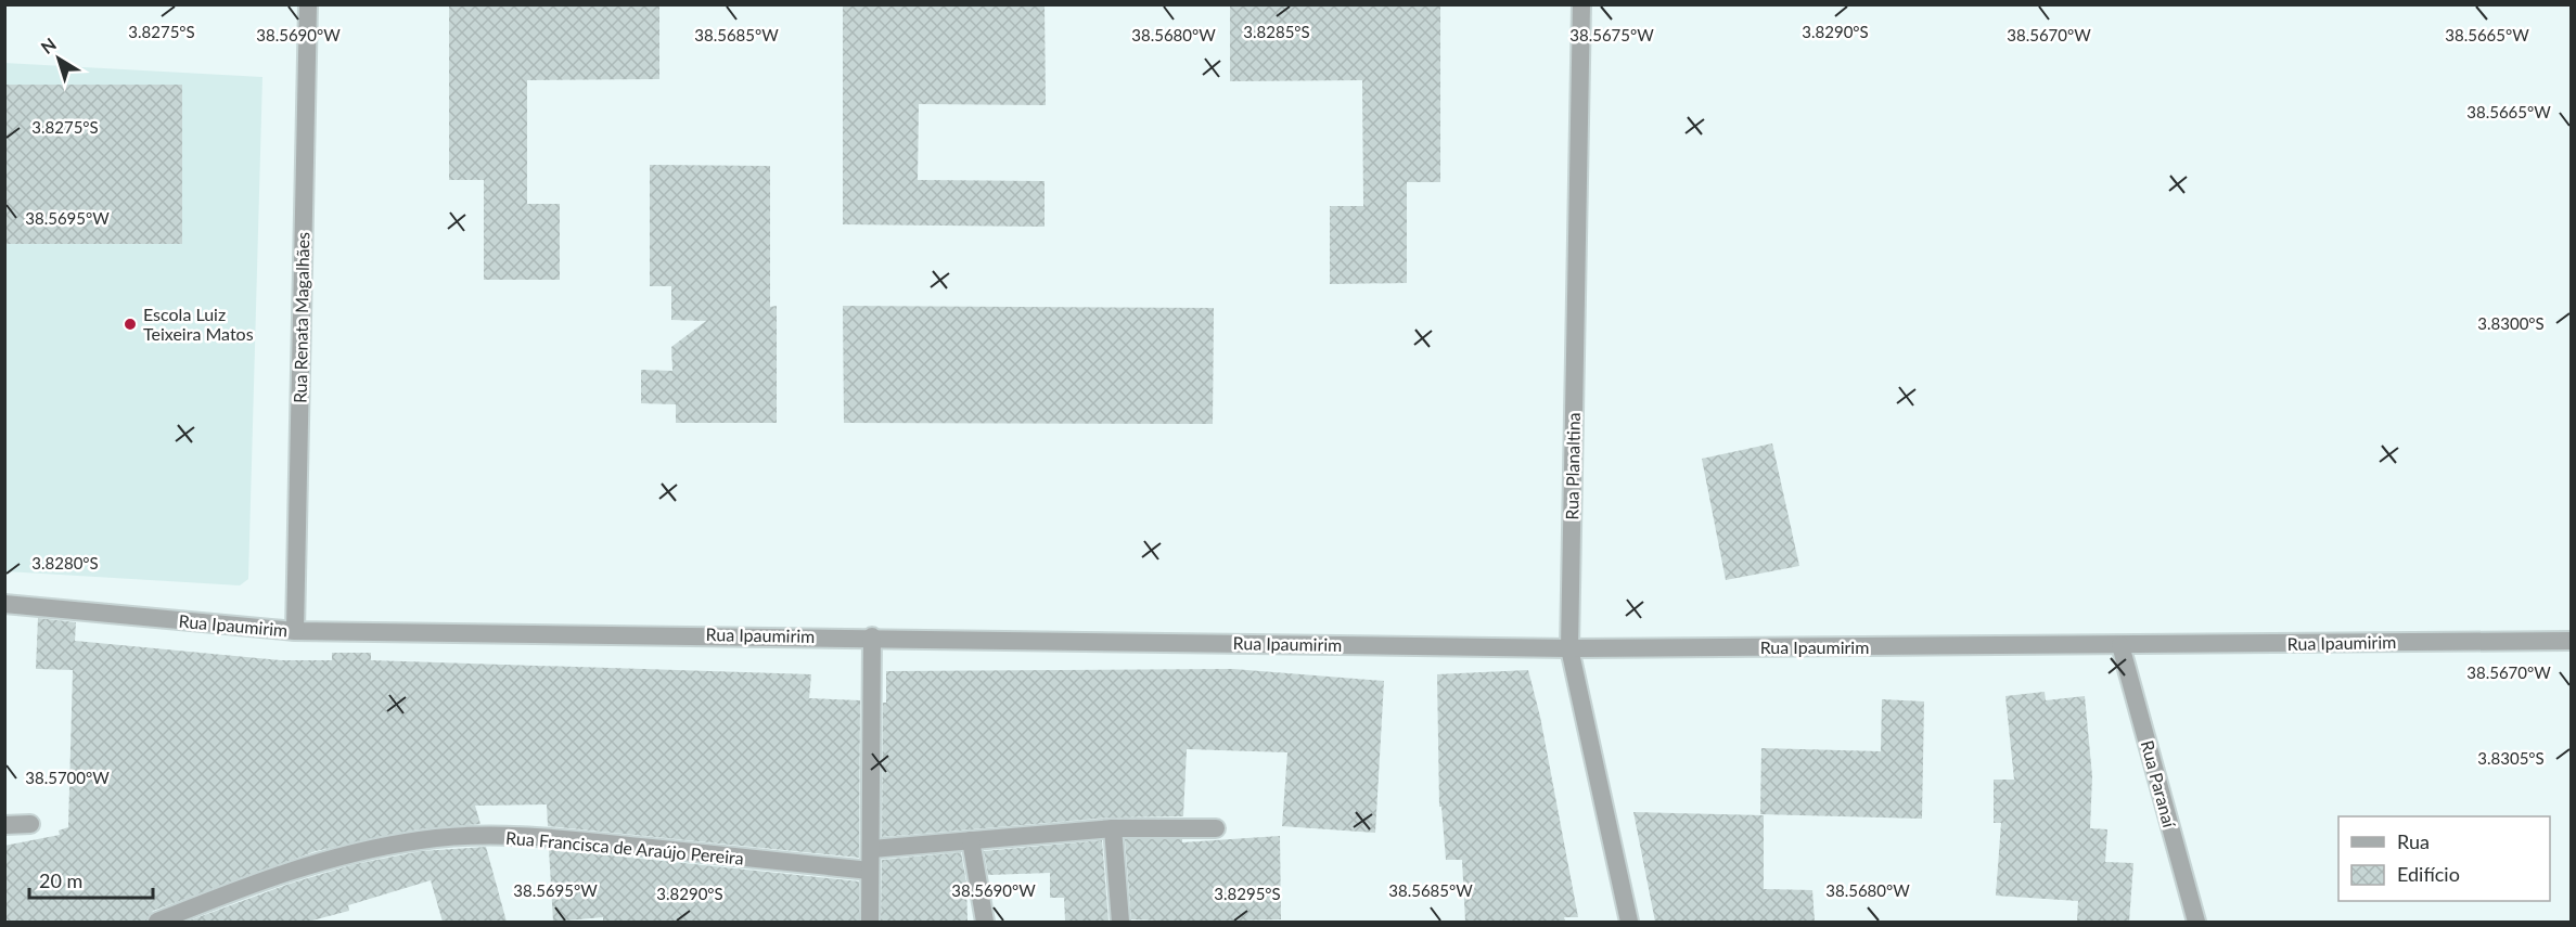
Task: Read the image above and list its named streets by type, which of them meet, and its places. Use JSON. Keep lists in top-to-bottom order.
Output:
{
  "streets": {
    "street": [
      "Rua Renata Magalhães",
      "Rua Planaltina",
      "Rua Ipaumirim",
      "Rua Paranaí",
      "Rua Francisca de Araújo Pereira"
    ]
  },
  "crossings": [
    ["Rua Renata Magalhães", "Rua Ipaumirim"],
    ["Rua Planaltina", "Rua Ipaumirim"],
    ["Rua Ipaumirim", "Rua Paranaí"]
  ],
  "places": ["Escola Luiz Teixeira Matos"],
  "legend": ["Rua", "Edifício"],
  "scale_bar": "20 m",
  "north": "top left",
  "coordinates": [
    "3.8285°S",
    "3.8275°S",
    "3.8290°S",
    "38.5665°W",
    "38.5690°W",
    "38.5685°W",
    "38.5680°W",
    "38.5675°W",
    "38.5670°W",
    "38.5695°W",
    "3.8300°S",
    "3.8280°S",
    "3.8305°S",
    "38.5700°W",
    "3.8295°S"
  ]
}
